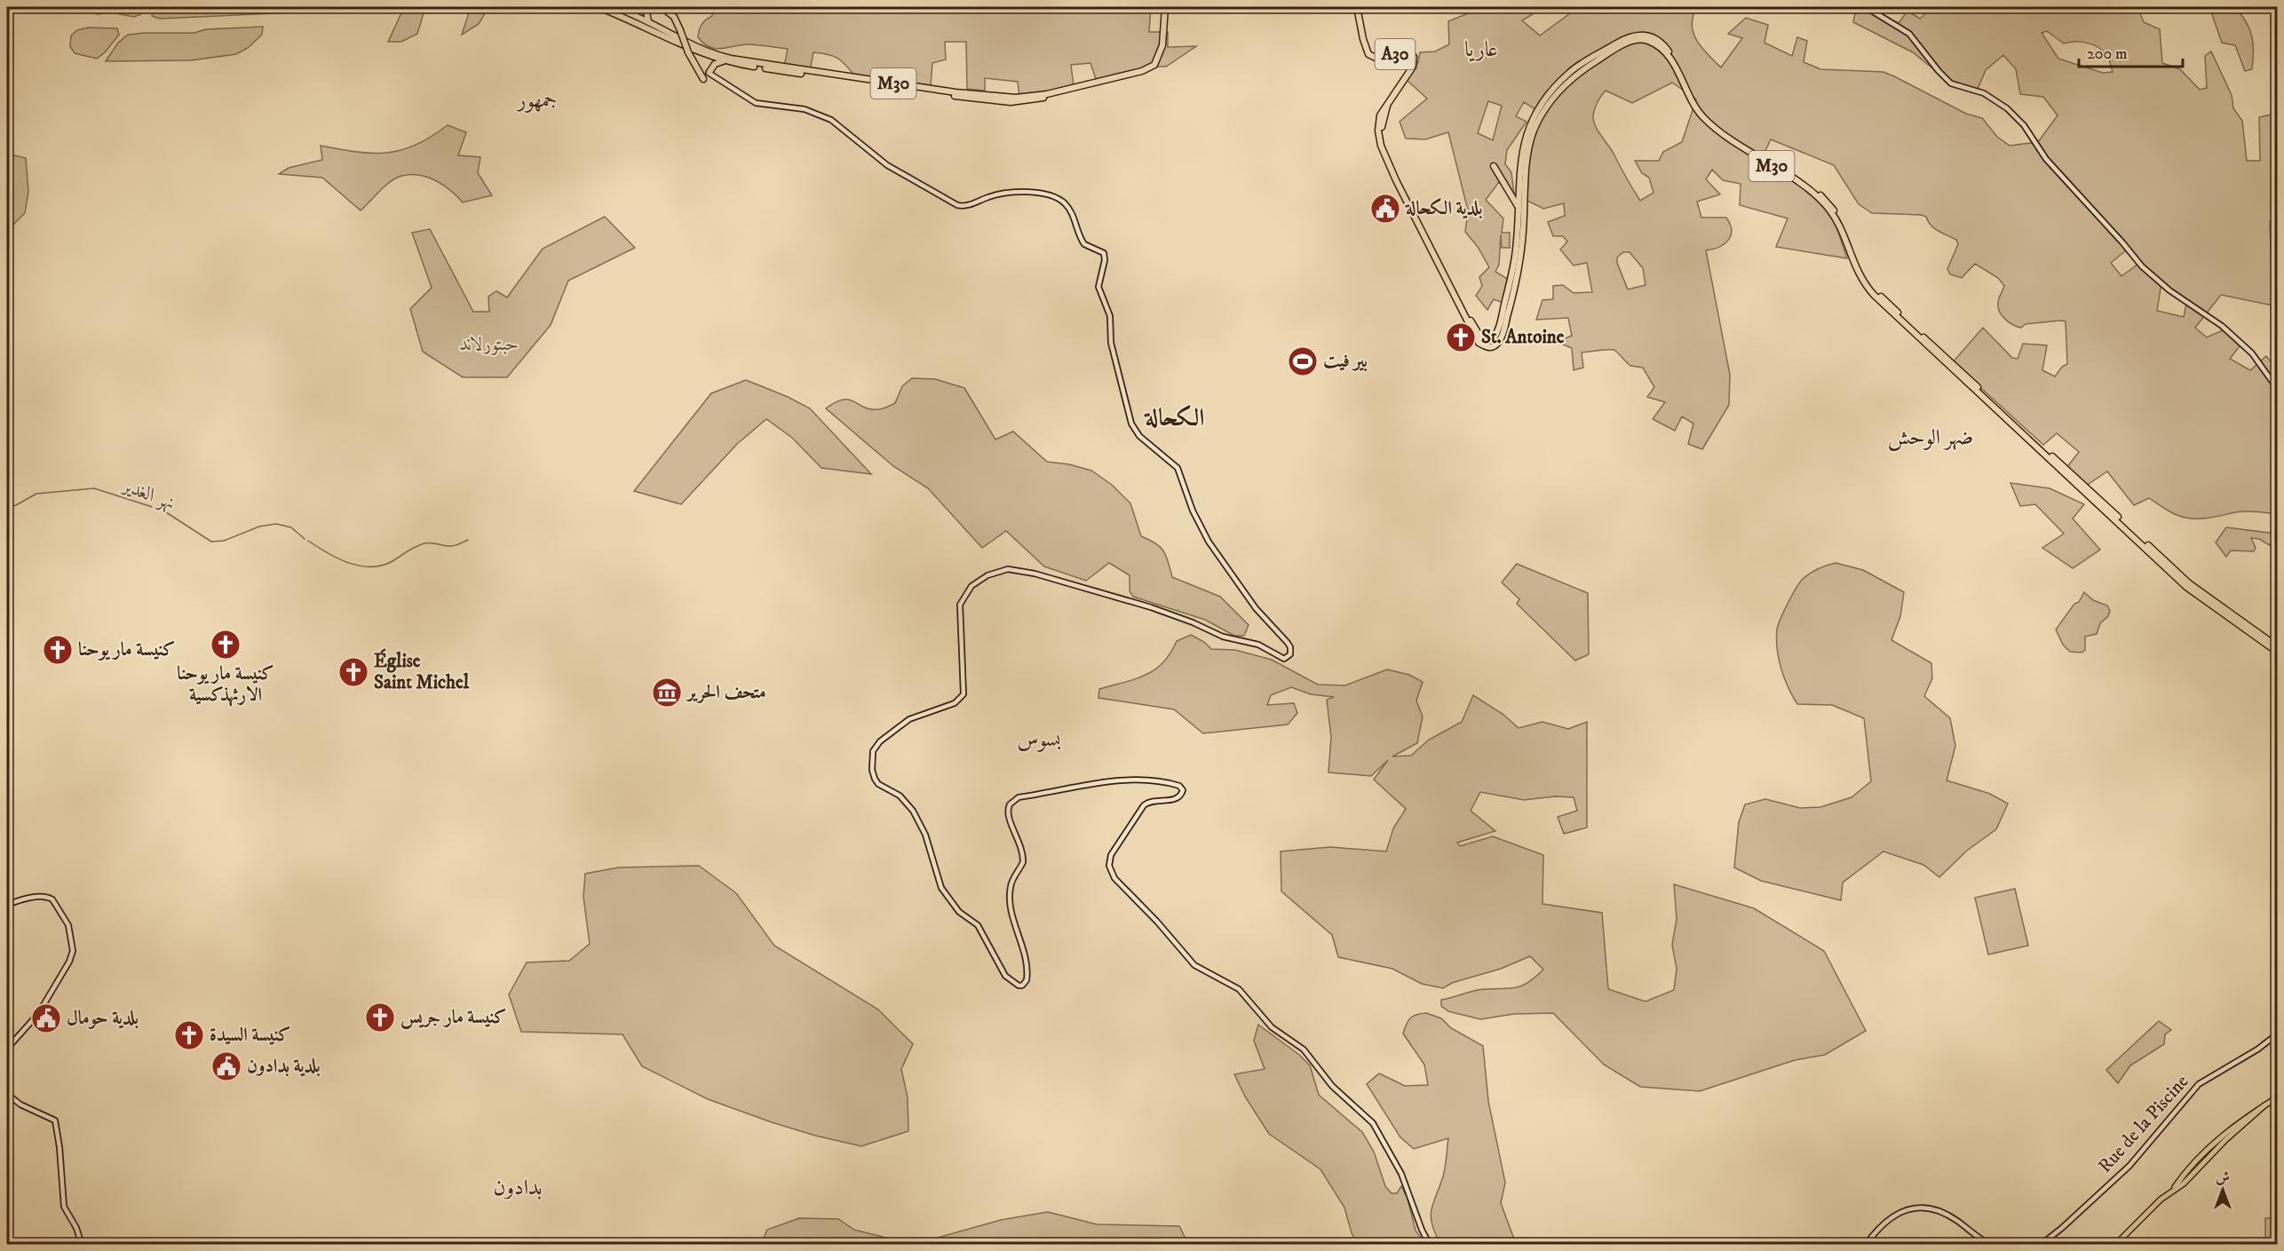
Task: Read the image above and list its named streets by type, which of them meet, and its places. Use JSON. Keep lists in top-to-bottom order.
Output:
{
  "streets": {
    "highway": ["A30", "M30"],
    "main road": ["Rue de la Piscine"]
  },
  "crossings": [
    ["A30", "M30"]
  ],
  "districts": [
    "عاريا",
    "جمهور",
    "الكحالة",
    "ضهر الوحش",
    "بسوس",
    "بدادون"
  ],
  "water": ["نهر الغدير"],
  "parks": ["حبتورلاند"],
  "places": {
    "public building": ["بلدية الكحالة", "بلدية حومال", "بلدية بدادون"],
    "church": [
      "St. Antoine",
      "كنيسة مار يوحنا الارثهذكسية",
      "كنيسة مار يوحنا",
      "Église Saint Michel",
      "كنيسة مار جريس",
      "كنيسة السيدة"
    ],
    "sports": ["بير فيت"],
    "museum": ["متحف الحرير"]
  },
  "scale_bar": "200 m",
  "north": "top"
}
